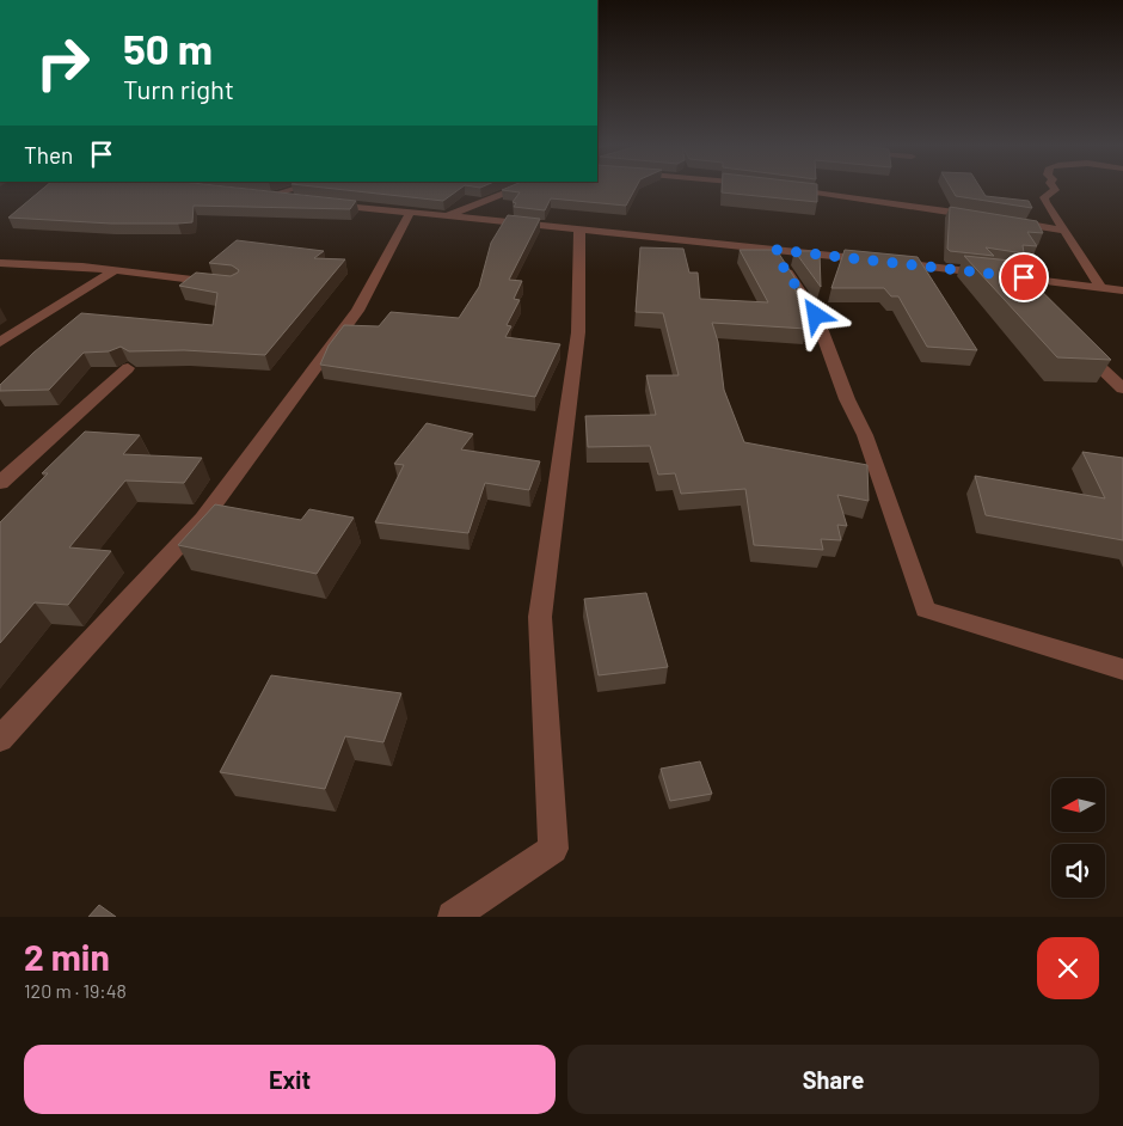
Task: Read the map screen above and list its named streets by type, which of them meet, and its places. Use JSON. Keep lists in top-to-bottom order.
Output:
{
  "north": "left",
  "page": {
    "turn": ["50 m", "Turn right"],
    "then": "Then",
    "heading": ["2 min", "120 m · 19:48"],
    "buttons": ["Exit", "Share"]
  }
}
